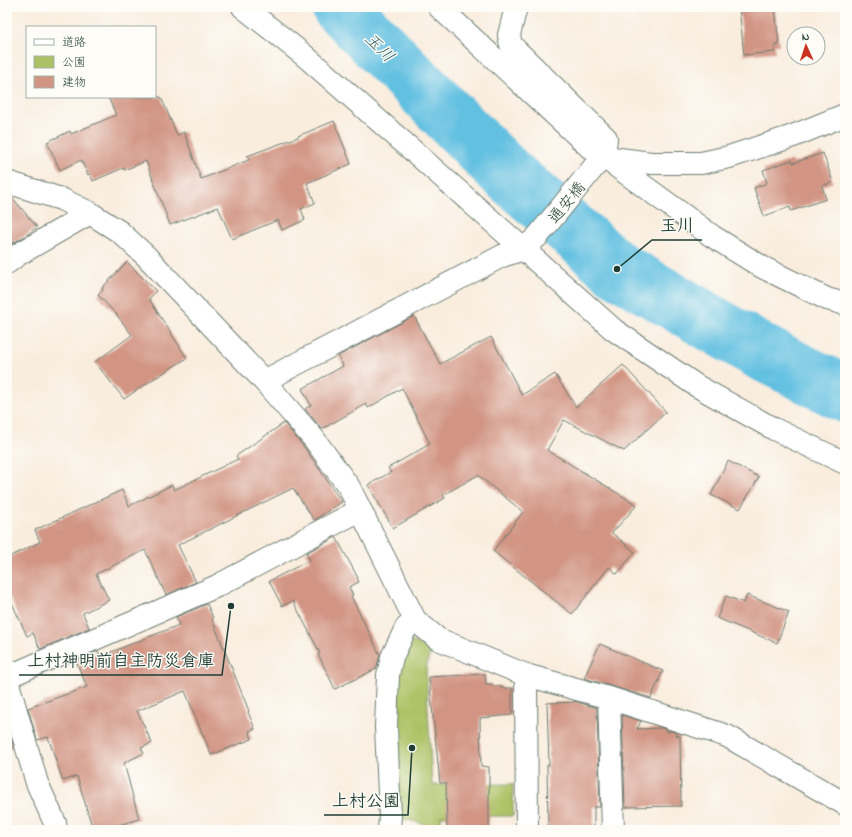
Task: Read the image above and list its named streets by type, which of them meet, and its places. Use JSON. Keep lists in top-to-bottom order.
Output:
{
  "streets": {
    "street": ["通安橋"]
  },
  "water": ["玉川"],
  "places": ["玉川", "上村神明前自主防災倉庫", "上村公園"],
  "legend": ["道路", "公園", "建物"],
  "north": "top"
}
